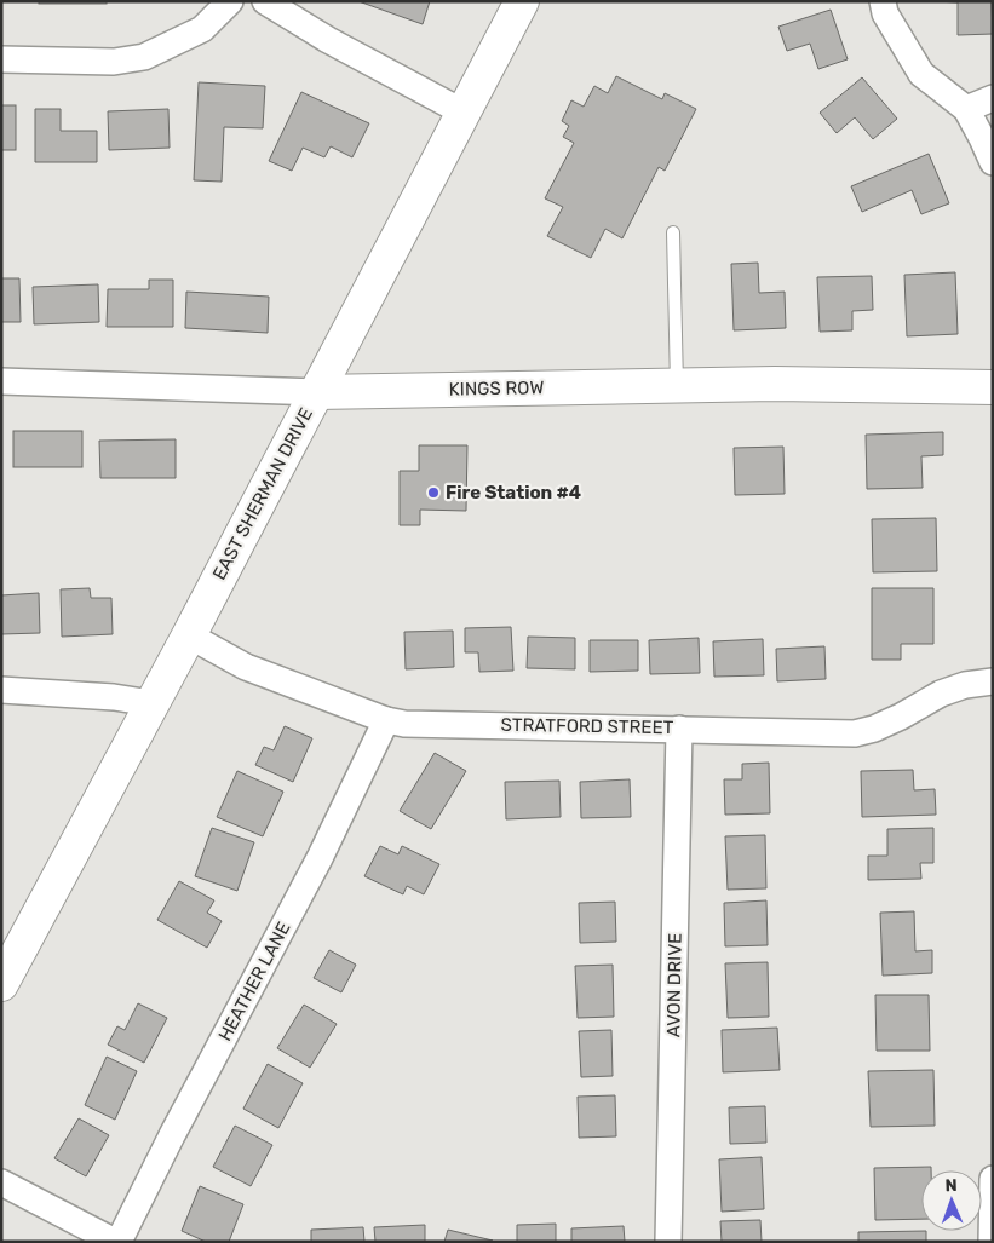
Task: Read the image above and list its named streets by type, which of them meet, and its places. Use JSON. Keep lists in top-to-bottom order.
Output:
{
  "streets": {
    "main road": ["KINGS ROW", "EAST SHERMAN DRIVE"],
    "street": ["STRATFORD STREET", "HEATHER LANE", "AVON DRIVE"]
  },
  "crossings": [
    ["KINGS ROW", "EAST SHERMAN DRIVE"],
    ["EAST SHERMAN DRIVE", "STRATFORD STREET"],
    ["STRATFORD STREET", "HEATHER LANE"],
    ["STRATFORD STREET", "AVON DRIVE"]
  ],
  "places": ["Fire Station #4"],
  "north": "top"
}
